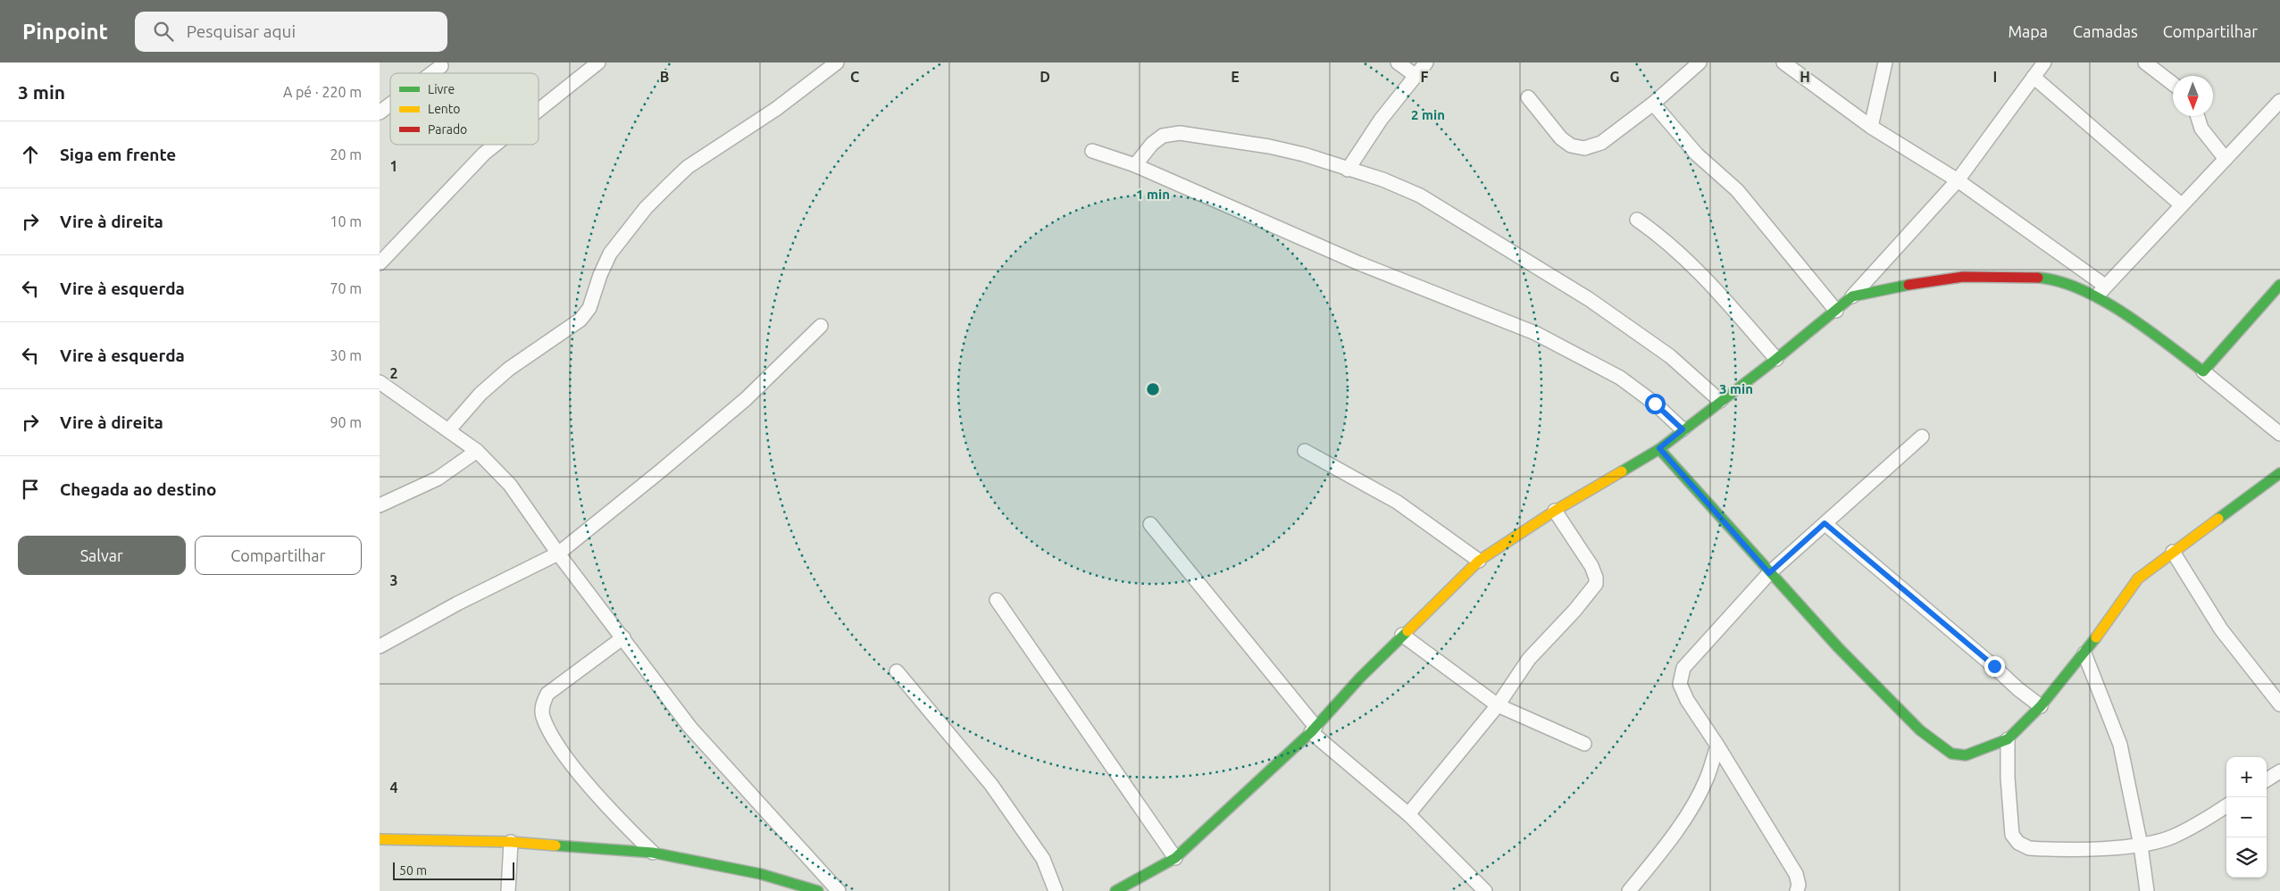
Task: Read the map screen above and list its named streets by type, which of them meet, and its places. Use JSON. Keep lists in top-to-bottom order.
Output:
{
  "legend": ["Livre", "Lento", "Parado"],
  "scale_bar": "50 m",
  "north": "bottom",
  "page": {
    "header": "Pinpoint",
    "search": "Pesquisar aqui",
    "nav": ["Mapa", "Camadas", "Compartilhar"],
    "heading": ["3 min", "A pé · 220 m"],
    "list": [
      ["Siga em frente", "20 m"],
      ["Vire à direita", "10 m"],
      ["Vire à esquerda", "70 m"],
      ["Vire à esquerda", "30 m"],
      ["Vire à direita", "90 m"],
      "Chegada ao destino"
    ],
    "buttons": ["Salvar", "Compartilhar"],
    "map_buttons": ["+", "−"],
    "scale": "50 m"
  },
  "grid": {
    "columns": [
      "B",
      "C",
      "D",
      "E",
      "F",
      "G",
      "H",
      "I"
    ],
    "rows": [
      "1",
      "2",
      "3",
      "4"
    ]
  },
  "rings": ["2 min", "1 min", "3 min"]
}
